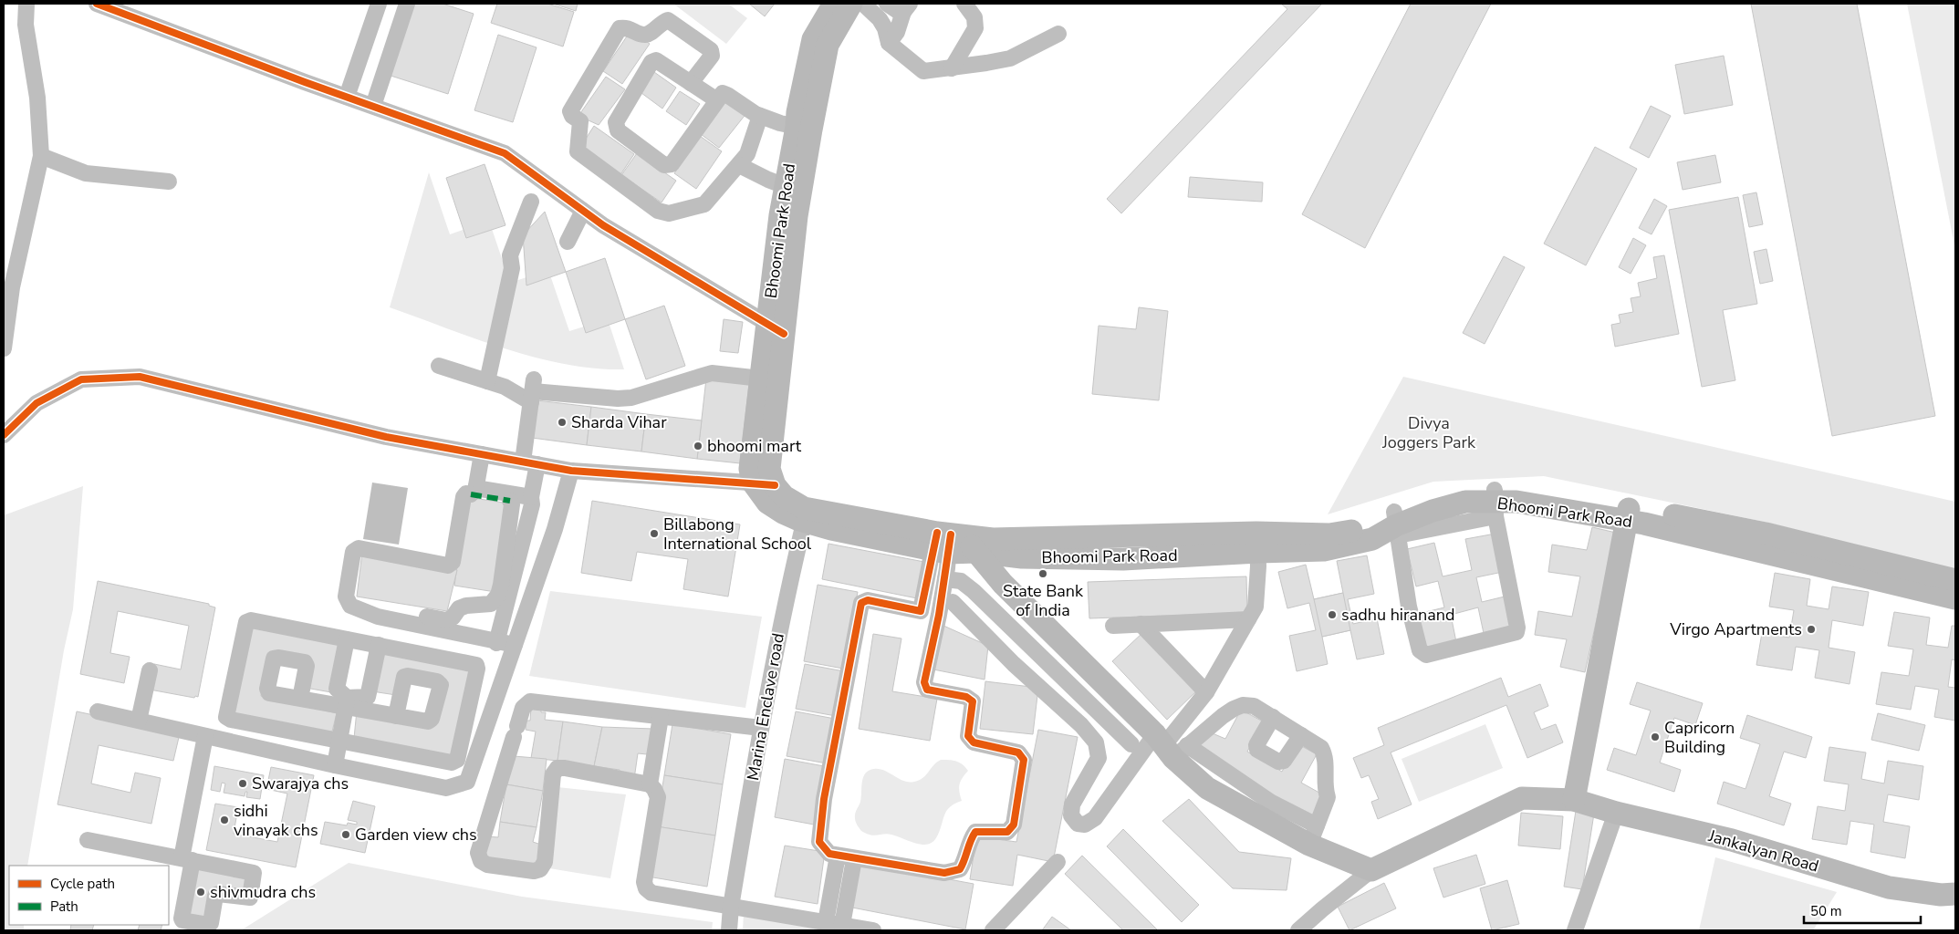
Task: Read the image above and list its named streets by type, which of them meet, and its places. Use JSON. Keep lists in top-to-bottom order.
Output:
{
  "streets": {
    "main road": ["Bhoomi Park Road", "Jankalyan Road"],
    "street": ["Marina Enclave road"]
  },
  "crossings": [
    ["Bhoomi Park Road", "Marina Enclave road"]
  ],
  "parks": ["Divya Joggers Park"],
  "places": [
    "Sharda Vihar",
    "bhoomi mart",
    "Billabong International School",
    "State Bank of India",
    "sadhu hiranand",
    "Virgo Apartments",
    "Capricorn Building",
    "Swarajya chs",
    "sidhi vinayak chs",
    "Garden view chs",
    "shivmudra chs"
  ],
  "legend": ["Cycle path", "Path"],
  "scale_bar": "50 m"
}
